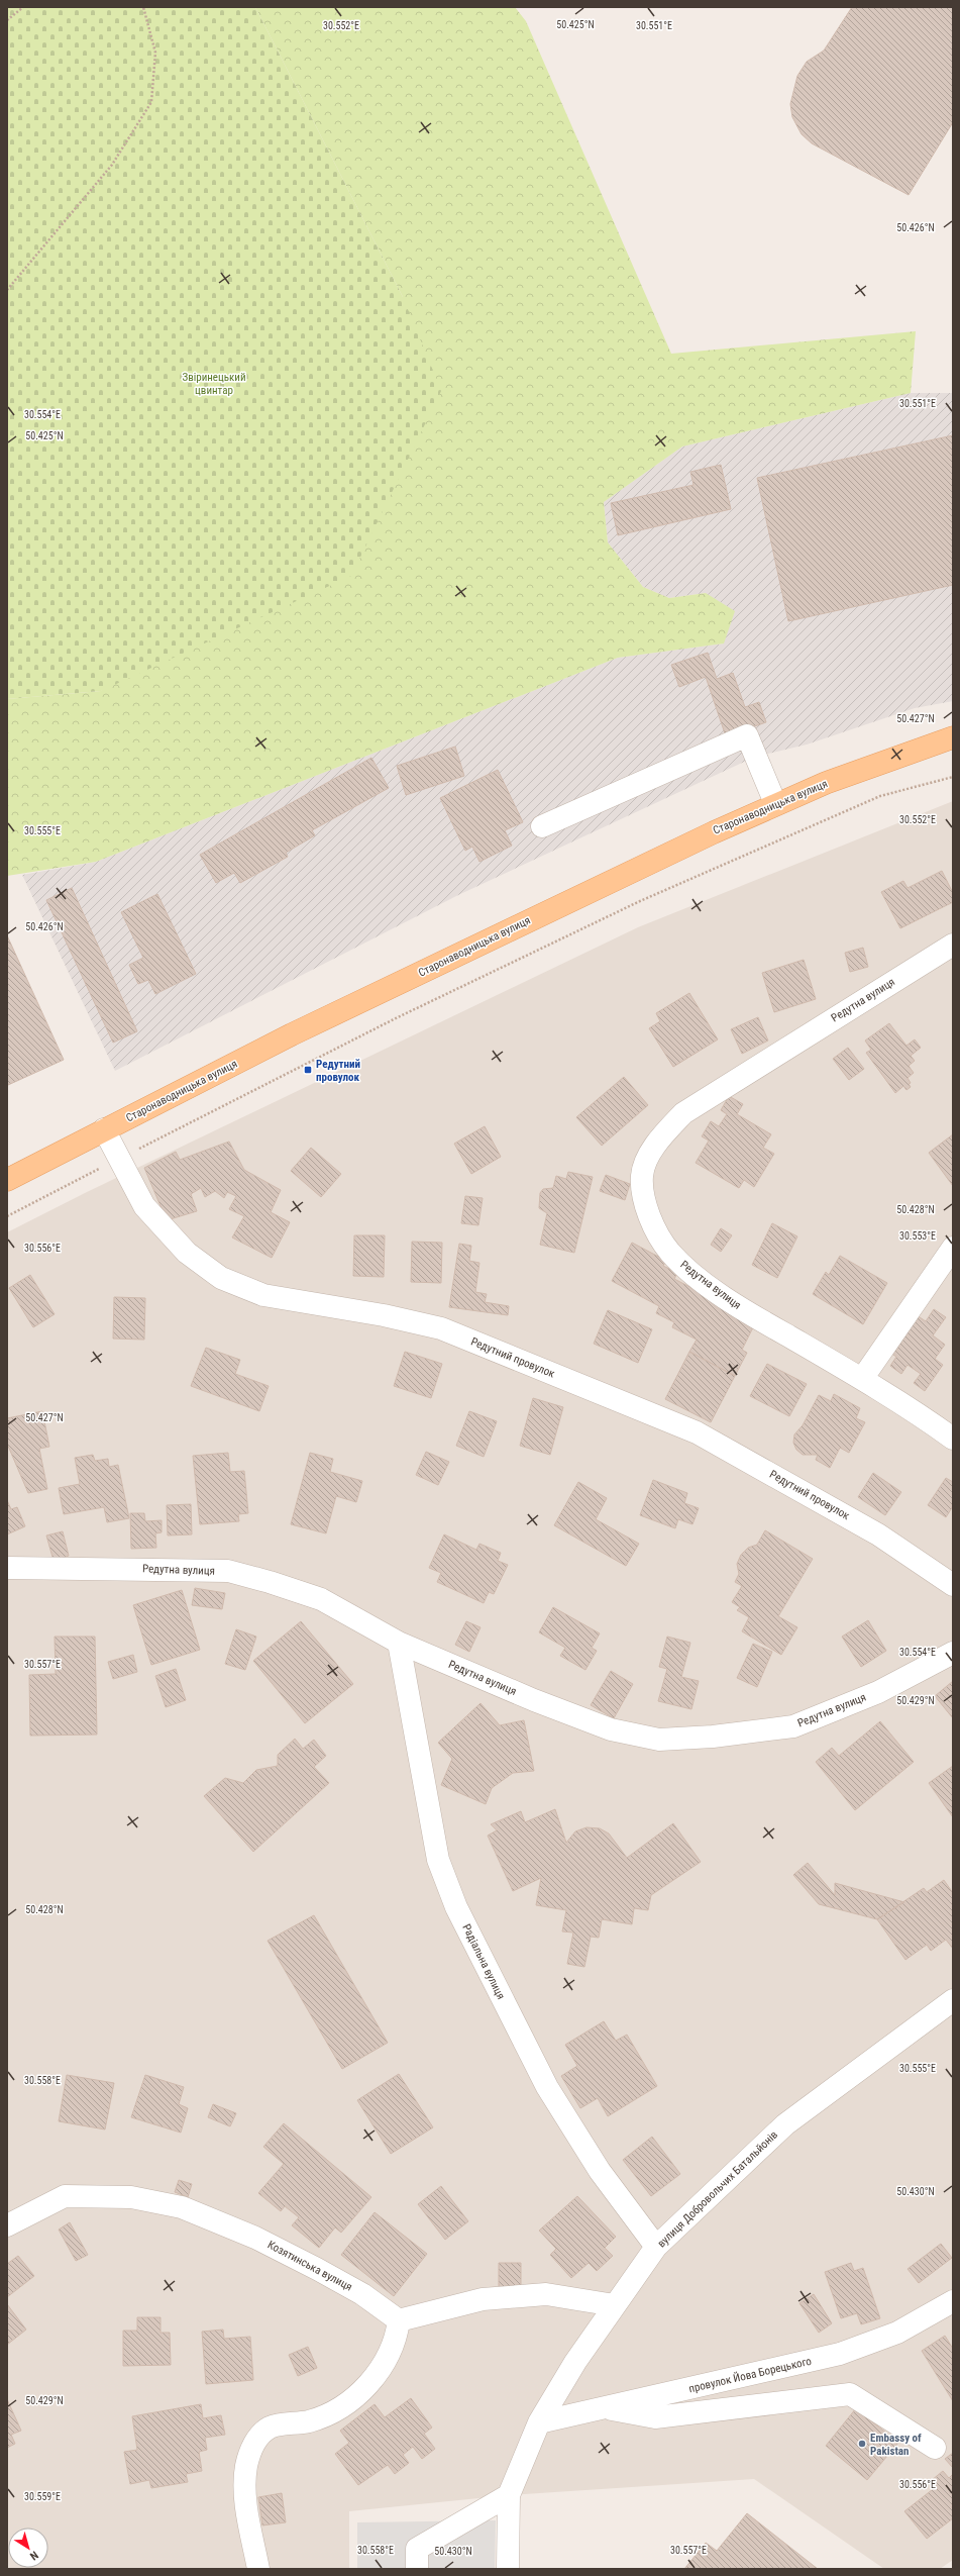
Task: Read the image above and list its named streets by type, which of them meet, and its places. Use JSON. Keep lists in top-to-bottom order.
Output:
{
  "streets": {
    "main road": ["Старонаводницька вулиця"],
    "street": [
      "Редутна вулиця",
      "Редутний провулок",
      "Радіальна вулиця",
      "вулиця Добровольчих Батальйонів",
      "Козятинська вулиця",
      "провулок Йова Борецького"
    ]
  },
  "crossings": [
    ["Старонаводницька вулиця", "Редутний провулок"],
    ["Редутна вулиця", "Радіальна вулиця"],
    ["Радіальна вулиця", "вулиця Добровольчих Батальйонів"],
    ["вулиця Добровольчих Батальйонів", "провулок Йова Борецького"]
  ],
  "parks": ["Звіринецький цвинтар"],
  "places": {
    "transit": ["Редутний провулок"],
    "other": ["Embassy of Pakistan"]
  },
  "north": "bottom right",
  "coordinates": [
    "50.425°N",
    "30.552°E",
    "30.551°E",
    "50.426°N",
    "30.554°E",
    "50.427°N",
    "30.555°E",
    "50.428°N",
    "30.553°E",
    "30.556°E",
    "30.557°E",
    "50.429°N",
    "30.558°E",
    "50.430°N",
    "30.559°E"
  ]
}
